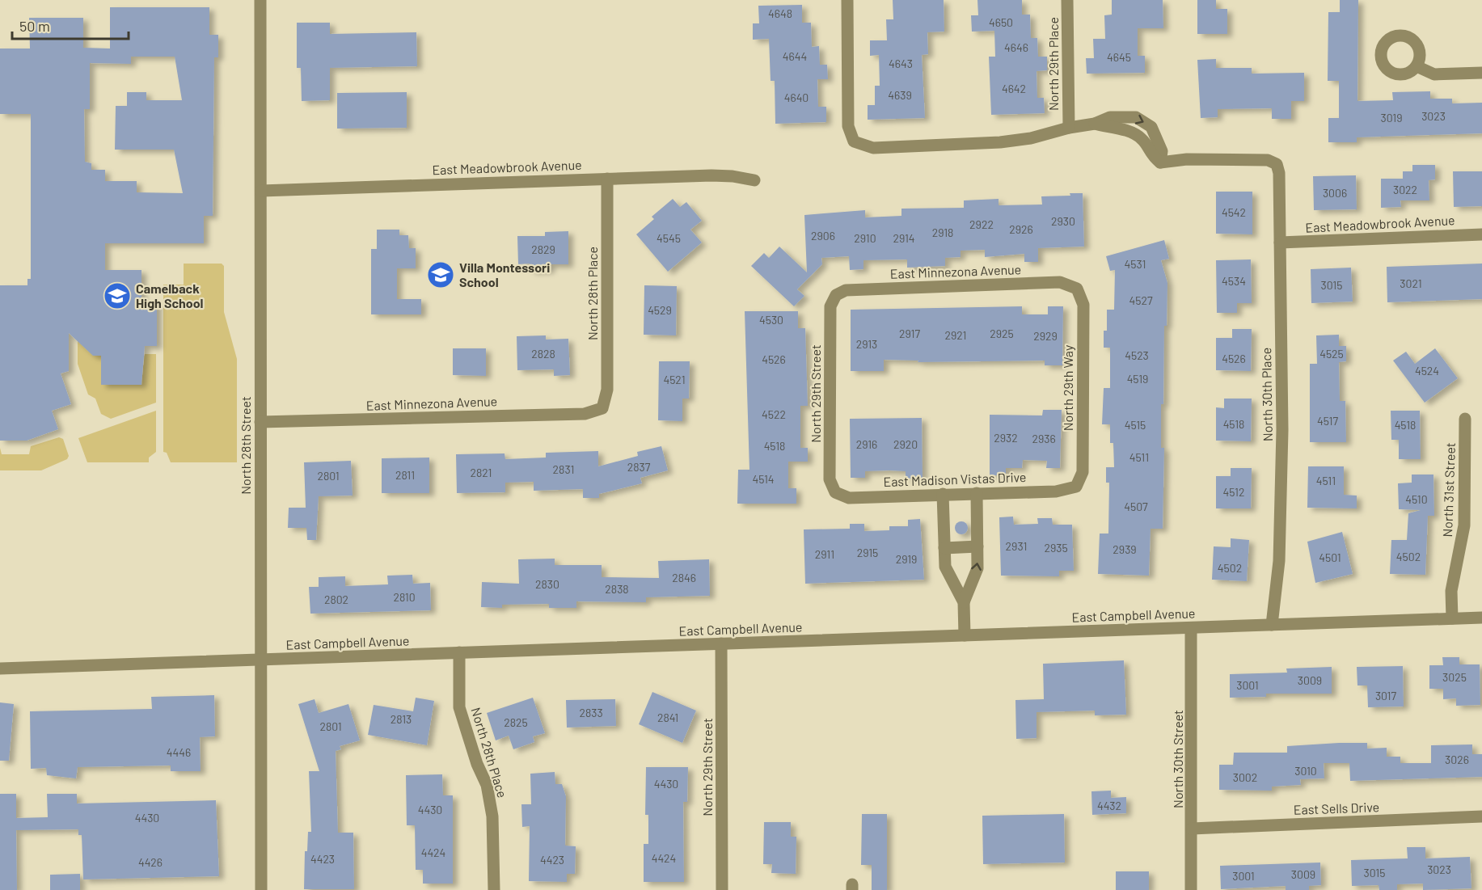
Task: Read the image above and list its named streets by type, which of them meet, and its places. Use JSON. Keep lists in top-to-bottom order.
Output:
{
  "streets": {
    "street": [
      "North 29th Place",
      "East Meadowbrook Avenue",
      "East Minnezona Avenue",
      "North 28th Place",
      "North 29th Way",
      "North 29th Street",
      "North 30th Place",
      "North 28th Street",
      "East Madison Vistas Drive",
      "North 31st Street",
      "East Campbell Avenue",
      "North 30th Street",
      "East Sells Drive"
    ]
  },
  "crossings": [
    ["North 29th Place", "North 30th Place"],
    ["East Meadowbrook Avenue", "North 28th Place"],
    ["East Meadowbrook Avenue", "North 30th Place"],
    ["East Meadowbrook Avenue", "North 28th Street"],
    ["East Minnezona Avenue", "North 28th Place"],
    ["East Minnezona Avenue", "North 29th Way"],
    ["East Minnezona Avenue", "North 29th Street"],
    ["East Minnezona Avenue", "North 28th Street"],
    ["North 28th Place", "East Campbell Avenue"],
    ["North 29th Way", "East Madison Vistas Drive"],
    ["North 29th Street", "East Madison Vistas Drive"],
    ["North 29th Street", "East Campbell Avenue"],
    ["North 30th Place", "East Campbell Avenue"],
    ["North 28th Street", "East Campbell Avenue"],
    ["North 31st Street", "East Campbell Avenue"],
    ["East Campbell Avenue", "North 30th Street"],
    ["North 30th Street", "East Sells Drive"]
  ],
  "places": {
    "school or university": ["Villa Montessori School", "Camelback High School"]
  },
  "house_numbers": [
    "4648",
    "4650",
    "4646",
    "4644",
    "4645",
    "4643",
    "4642",
    "4639",
    "4640",
    "3023",
    "3019",
    "3022",
    "3006",
    "4542",
    "2930",
    "2922",
    "2926",
    "2918",
    "2906",
    "4545",
    "2910",
    "2914",
    "2829",
    "4531",
    "4534",
    "3021",
    "3015",
    "4527",
    "4529",
    "4530",
    "2917",
    "2925",
    "2921",
    "2929",
    "2913",
    "2828",
    "4525",
    "4523",
    "4526",
    "4526",
    "4524",
    "4519",
    "4521",
    "4522",
    "4517",
    "4518",
    "4515",
    "4518",
    "2932",
    "2936",
    "2916",
    "2920",
    "4518",
    "4511",
    "2837",
    "2831",
    "2821",
    "2811",
    "2801",
    "4514",
    "4511",
    "4512",
    "4510",
    "4507",
    "2931",
    "2935",
    "2939",
    "2915",
    "2911",
    "4502",
    "4501",
    "2919",
    "4502",
    "2846",
    "2830",
    "2838",
    "2810",
    "2802",
    "3025",
    "3009",
    "3001",
    "3017",
    "2833",
    "2841",
    "2813",
    "2825",
    "2801",
    "4446",
    "3026",
    "3010",
    "3002",
    "4430",
    "4432",
    "4430",
    "4430",
    "4424",
    "4424",
    "4423",
    "4423",
    "4426",
    "3023",
    "3015",
    "3009",
    "3001"
  ],
  "scale_bar": "50 m"
}
